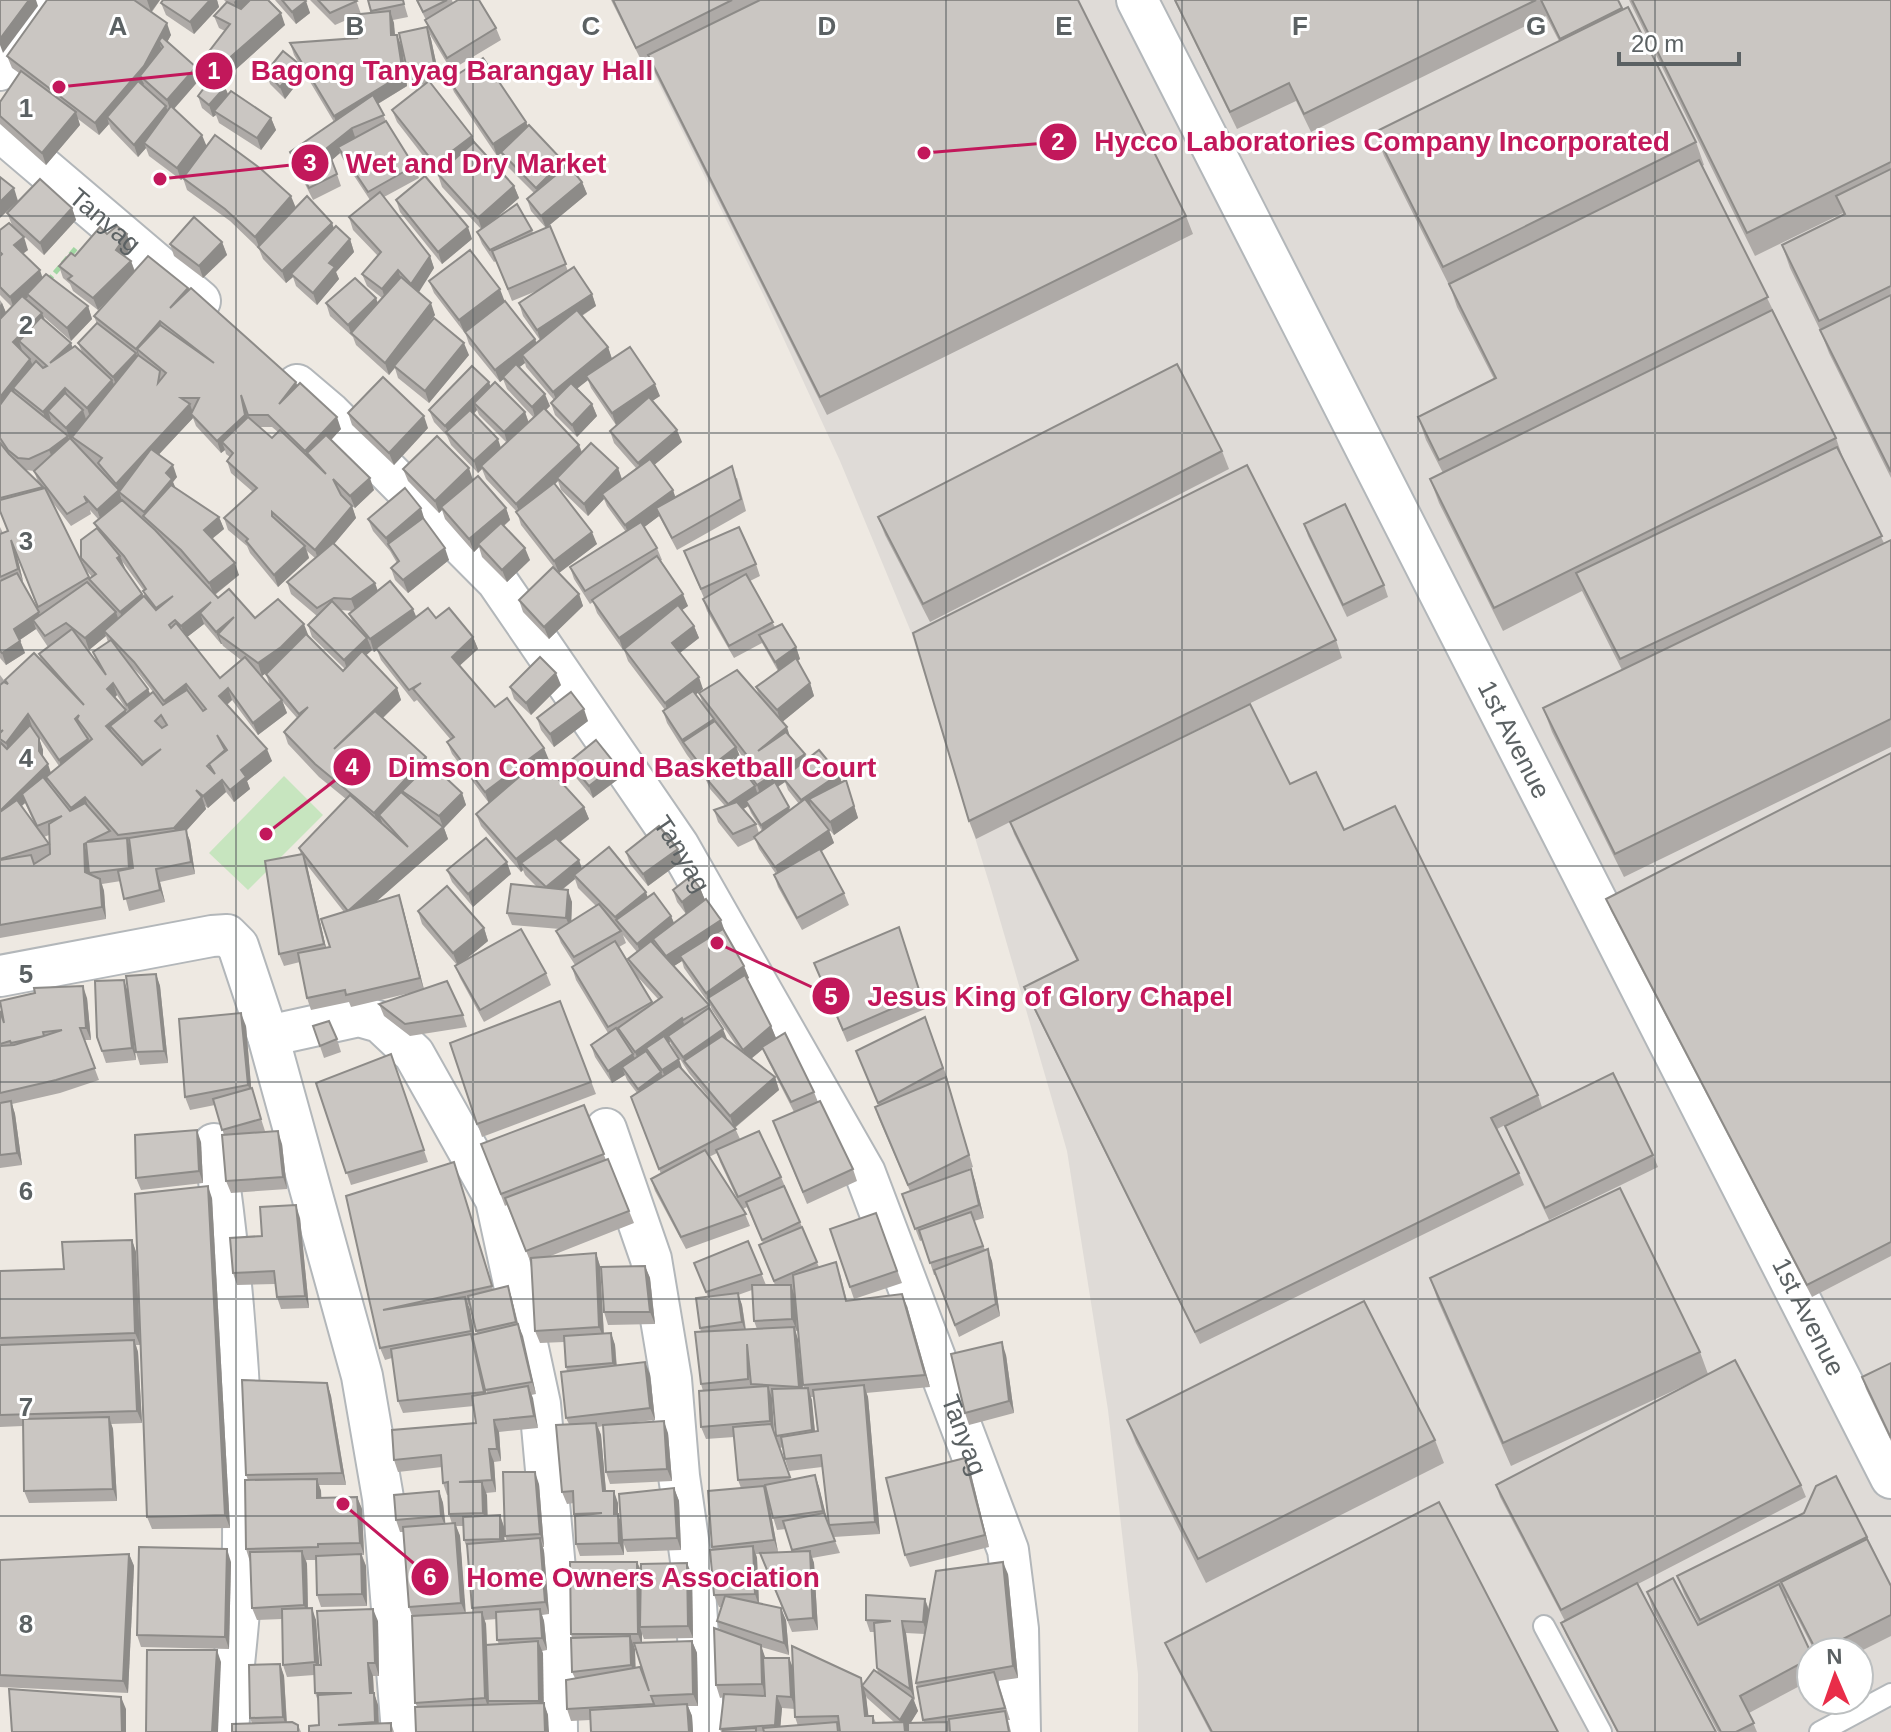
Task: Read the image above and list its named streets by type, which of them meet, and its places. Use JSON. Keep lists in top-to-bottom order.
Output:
{
  "streets": {
    "street": ["Tanyag", "1st Avenue"]
  },
  "places": [
    "Bagong Tanyag Barangay Hall",
    "Hycco Laboratories Company Incorporated",
    "Wet and Dry Market",
    "Dimson Compound Basketball Court",
    "Jesus King of Glory Chapel",
    "Home Owners Association"
  ],
  "scale_bar": "20 m",
  "north": "top",
  "grid": {
    "columns": [
      "A",
      "B",
      "C",
      "D",
      "E",
      "F",
      "G"
    ],
    "rows": [
      "1",
      "2",
      "3",
      "4",
      "5",
      "6",
      "7",
      "8"
    ]
  }
}
